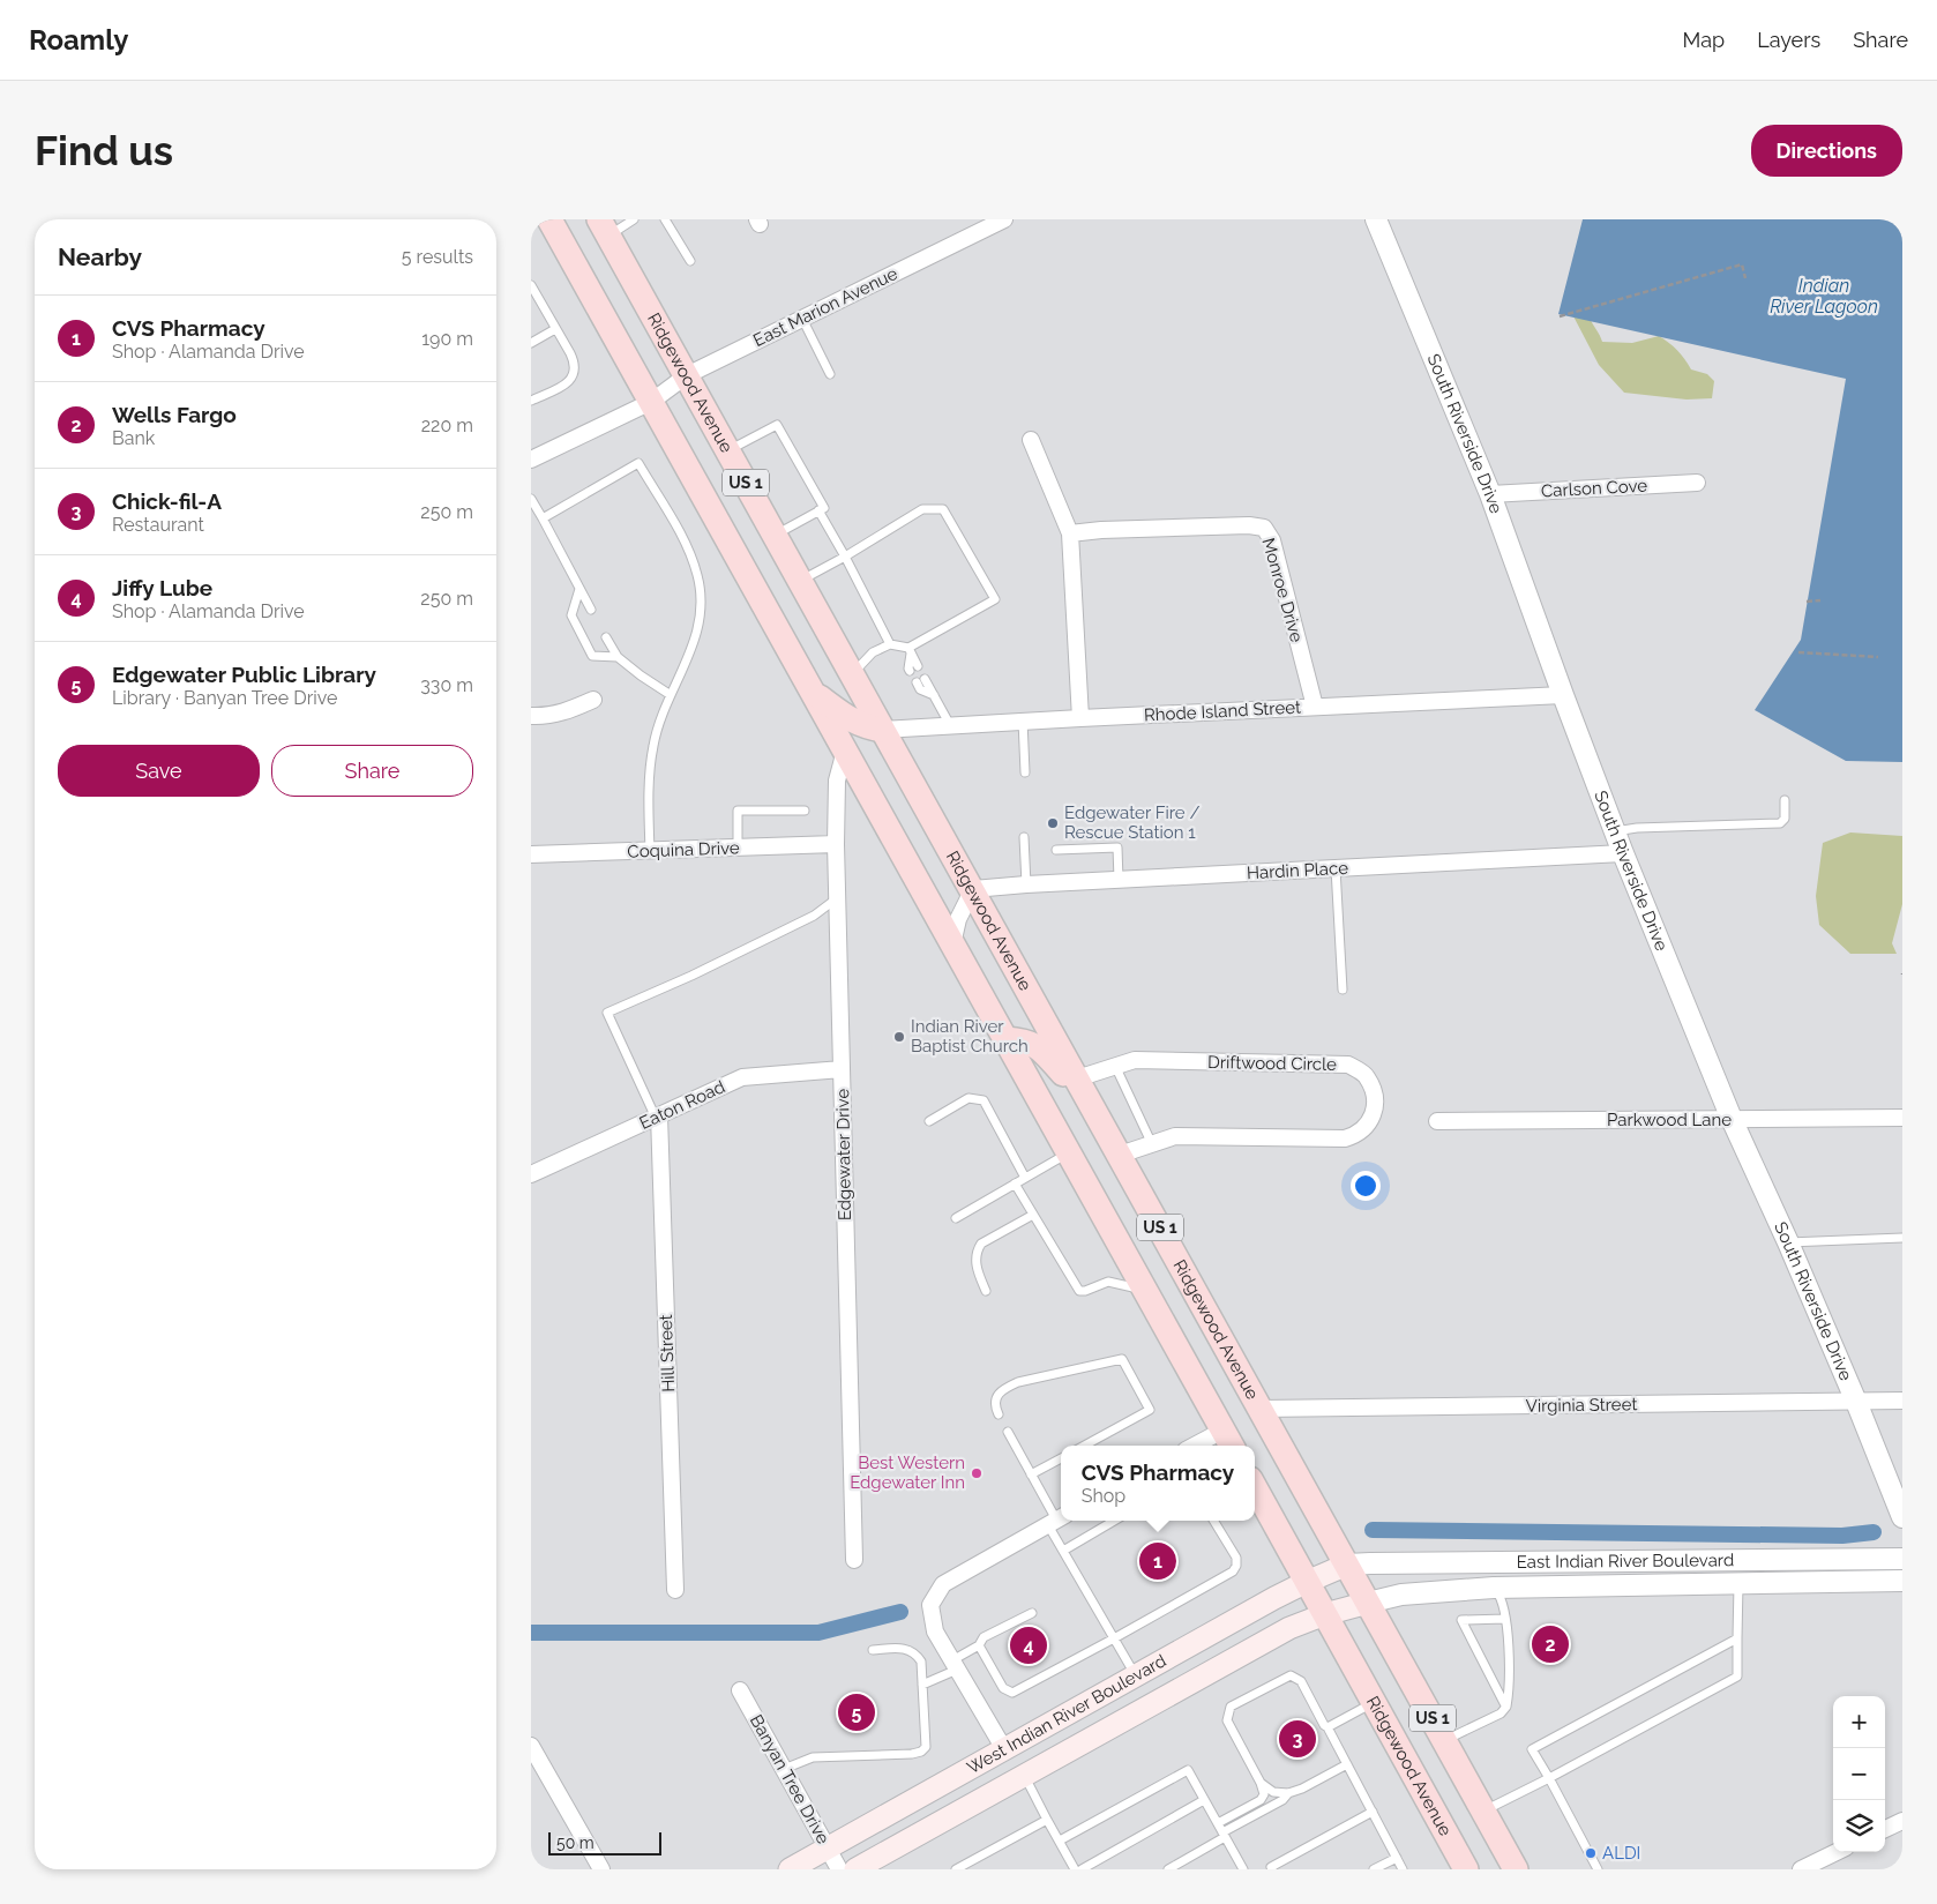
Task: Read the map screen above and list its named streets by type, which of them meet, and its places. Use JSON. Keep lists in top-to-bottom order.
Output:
{
  "streets": {
    "main road": ["Ridgewood Avenue", "US 1", "West Indian River Boulevard"],
    "street": [
      "East Marion Avenue",
      "South Riverside Drive",
      "Carlson Cove",
      "Monroe Drive",
      "Rhode Island Street",
      "Coquina Drive",
      "Hardin Place",
      "Driftwood Circle",
      "Eaton Road",
      "Parkwood Lane",
      "Edgewater Drive",
      "Hill Street",
      "Virginia Street",
      "East Indian River Boulevard",
      "Banyan Tree Drive"
    ]
  },
  "crossings": [
    ["East Marion Avenue", "Ridgewood Avenue"],
    ["East Marion Avenue", "US 1"],
    ["Ridgewood Avenue", "US 1"],
    ["Ridgewood Avenue", "Rhode Island Street"],
    ["Ridgewood Avenue", "Hardin Place"],
    ["Ridgewood Avenue", "Driftwood Circle"],
    ["Ridgewood Avenue", "Virginia Street"],
    ["Ridgewood Avenue", "East Indian River Boulevard"],
    ["Ridgewood Avenue", "West Indian River Boulevard"],
    ["South Riverside Drive", "Carlson Cove"],
    ["South Riverside Drive", "Rhode Island Street"],
    ["South Riverside Drive", "Hardin Place"],
    ["South Riverside Drive", "Parkwood Lane"],
    ["South Riverside Drive", "Virginia Street"],
    ["US 1", "Rhode Island Street"],
    ["US 1", "Edgewater Drive"],
    ["Monroe Drive", "Rhode Island Street"],
    ["Coquina Drive", "Edgewater Drive"],
    ["Eaton Road", "Edgewater Drive"],
    ["Eaton Road", "Hill Street"],
    ["East Indian River Boulevard", "West Indian River Boulevard"],
    ["West Indian River Boulevard", "Banyan Tree Drive"]
  ],
  "water": ["Indian River Lagoon"],
  "places": [
    "Edgewater Fire / Rescue Station 1",
    "Indian River Baptist Church",
    "Best Western Edgewater Inn",
    "ALDI"
  ],
  "scale_bar": "50 m",
  "page": {
    "header": "Roamly",
    "nav": ["Map", "Layers", "Share"],
    "buttons": [
      "Directions",
      ["Save", "Share"]
    ],
    "title": "Find us",
    "heading": ["Nearby", "5 results"],
    "list": [
      {
        "mark": "1",
        "name": "CVS Pharmacy",
        "note": "Shop · Alamanda Drive",
        "value": "190 m"
      },
      {
        "mark": "2",
        "name": "Wells Fargo",
        "note": "Bank",
        "value": "220 m"
      },
      {
        "mark": "3",
        "name": "Chick-fil-A",
        "note": "Restaurant",
        "value": "250 m"
      },
      {
        "mark": "4",
        "name": "Jiffy Lube",
        "note": "Shop · Alamanda Drive",
        "value": "250 m"
      },
      {
        "mark": "5",
        "name": "Edgewater Public Library",
        "note": "Library · Banyan Tree Drive",
        "value": "330 m"
      }
    ],
    "popup": ["CVS Pharmacy", "Shop"],
    "pins": [
      "1",
      "2",
      "4",
      "5",
      "3"
    ],
    "map_buttons": ["+", "−"],
    "scale": "50 m"
  }
}
